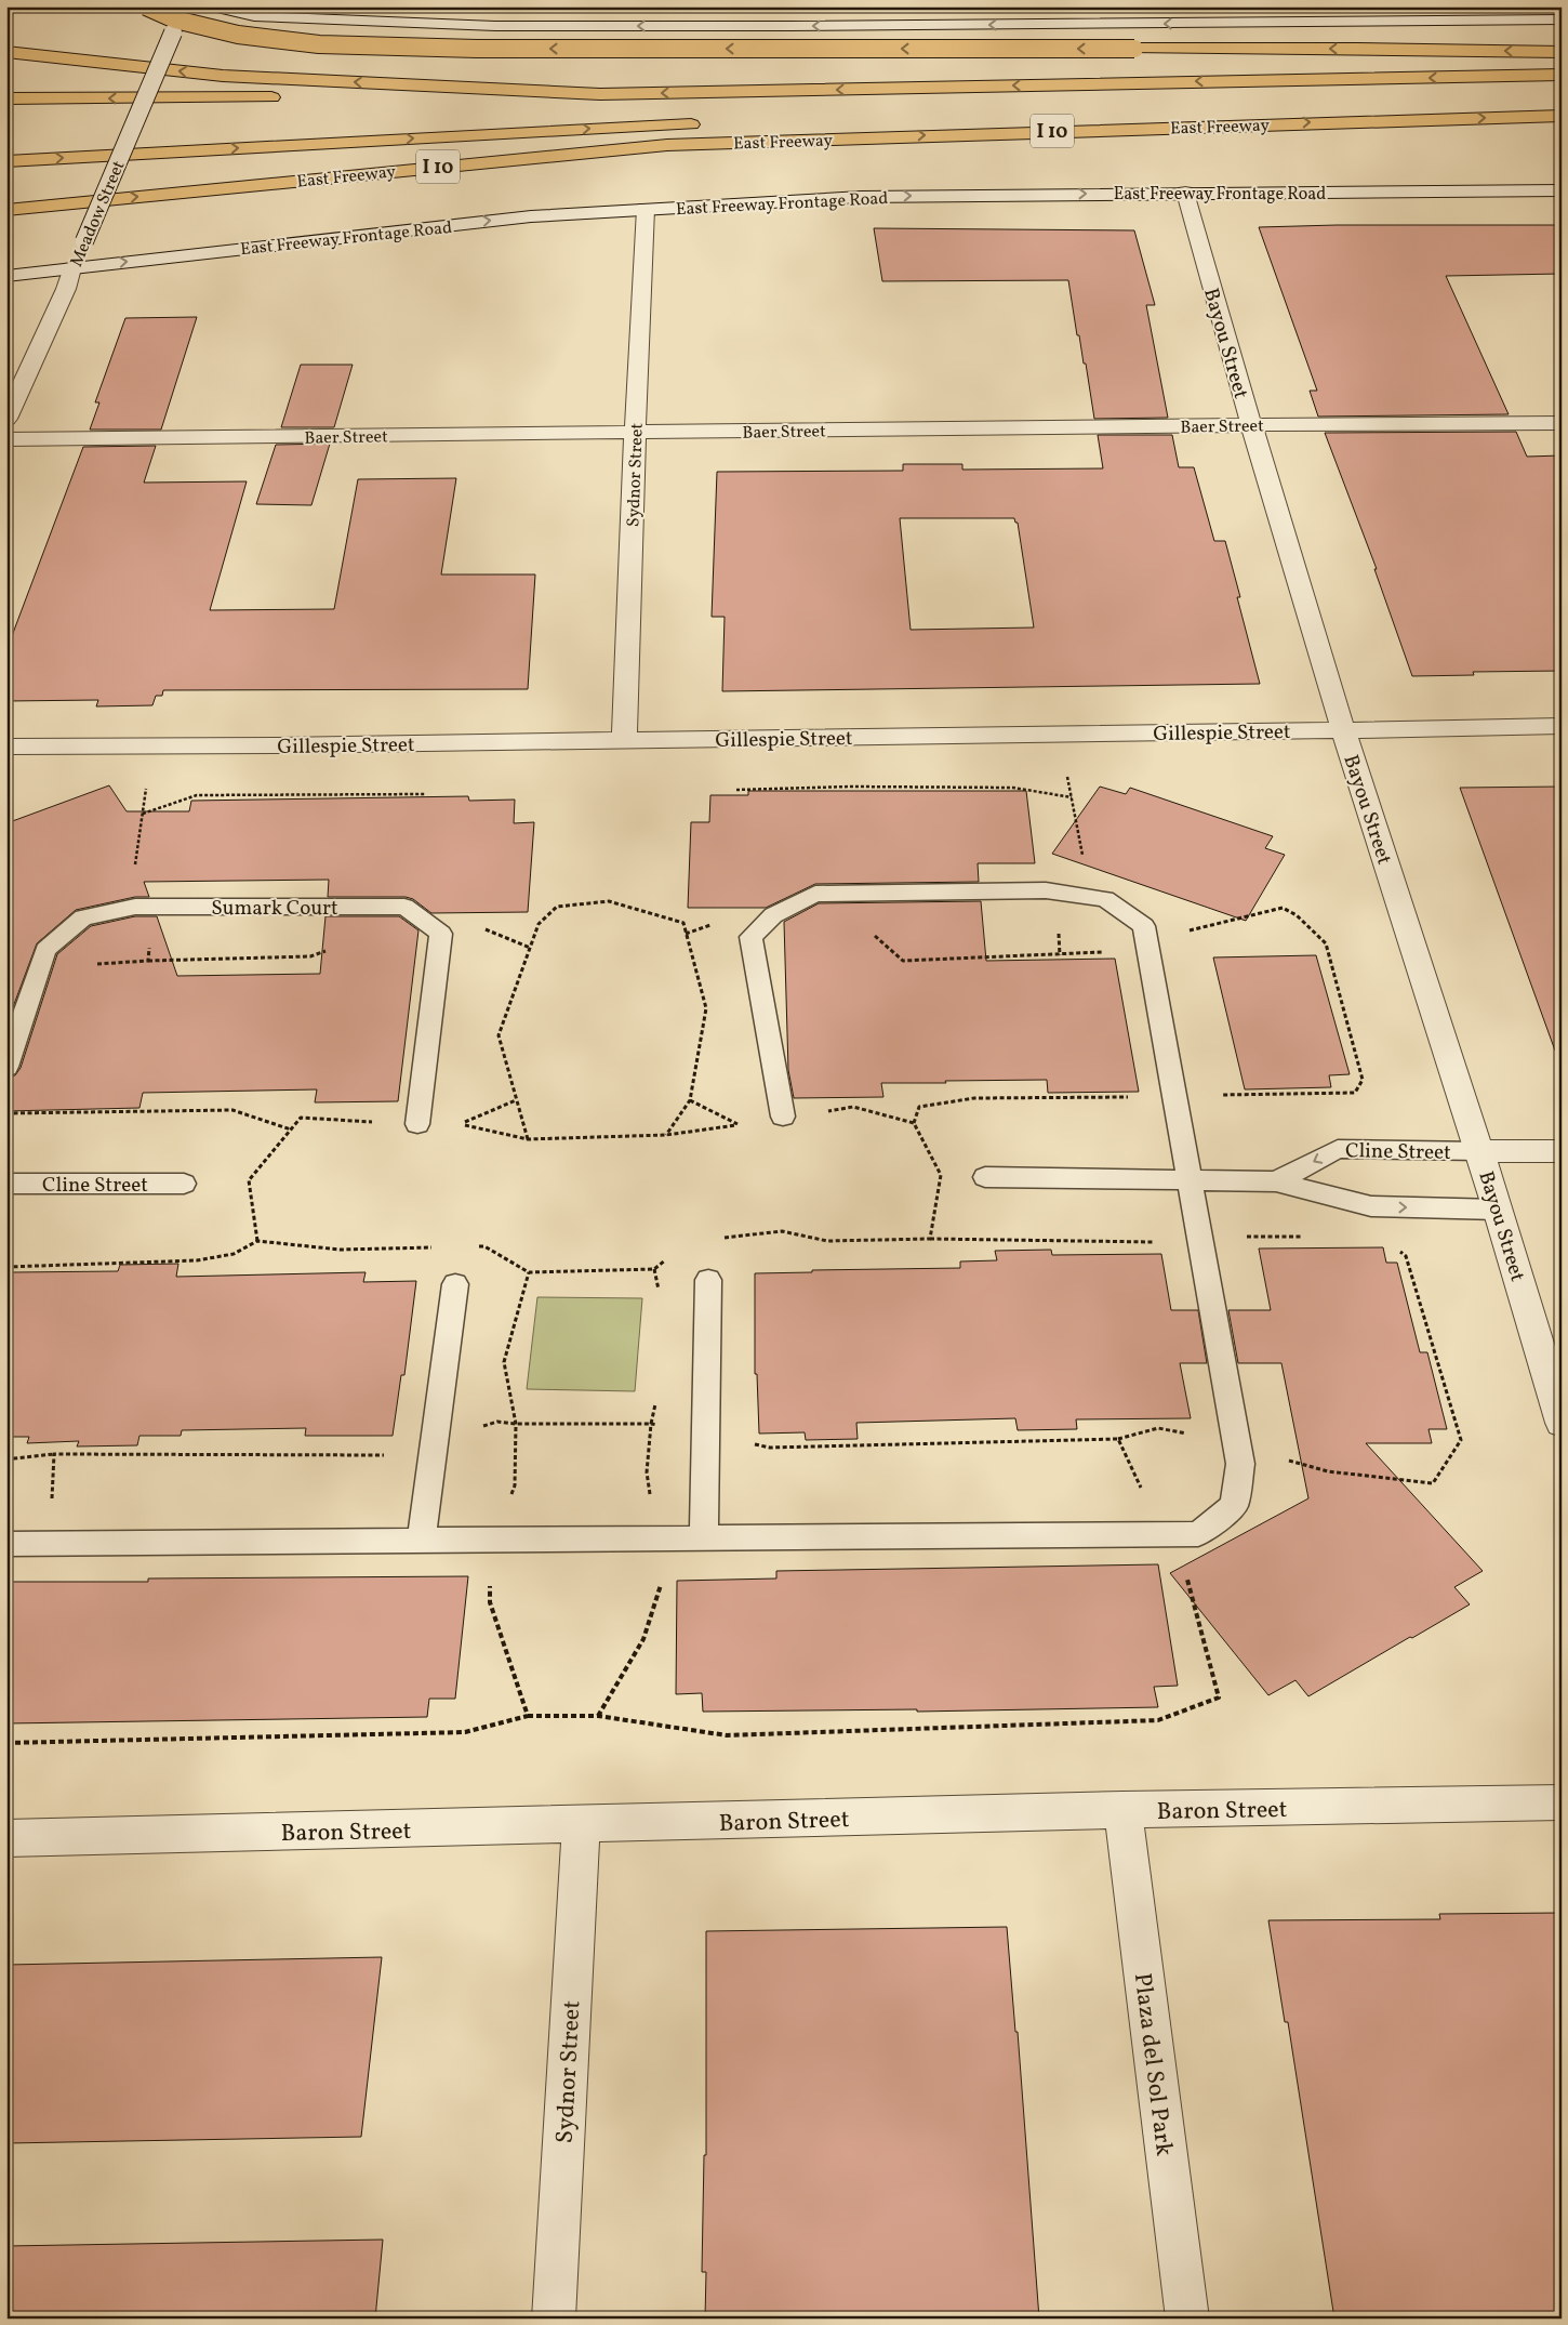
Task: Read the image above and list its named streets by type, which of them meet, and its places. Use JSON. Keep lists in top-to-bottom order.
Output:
{
  "streets": {
    "highway": ["East Freeway", "I 10"],
    "street": [
      "East Freeway Frontage Road",
      "Meadow Street",
      "Bayou Street",
      "Baer Street",
      "Sydnor Street",
      "Gillespie Street",
      "Cline Street",
      "Baron Street",
      "Plaza del Sol Park"
    ],
    "lane": ["Sumark Court"]
  },
  "crossings": [
    ["East Freeway Frontage Road", "Meadow Street"],
    ["East Freeway Frontage Road", "Bayou Street"],
    ["East Freeway Frontage Road", "Sydnor Street"],
    ["Bayou Street", "Baer Street"],
    ["Bayou Street", "Gillespie Street"],
    ["Bayou Street", "Cline Street"],
    ["Baer Street", "Sydnor Street"],
    ["Sydnor Street", "Gillespie Street"],
    ["Sydnor Street", "Baron Street"],
    ["Baron Street", "Plaza del Sol Park"]
  ]
}
